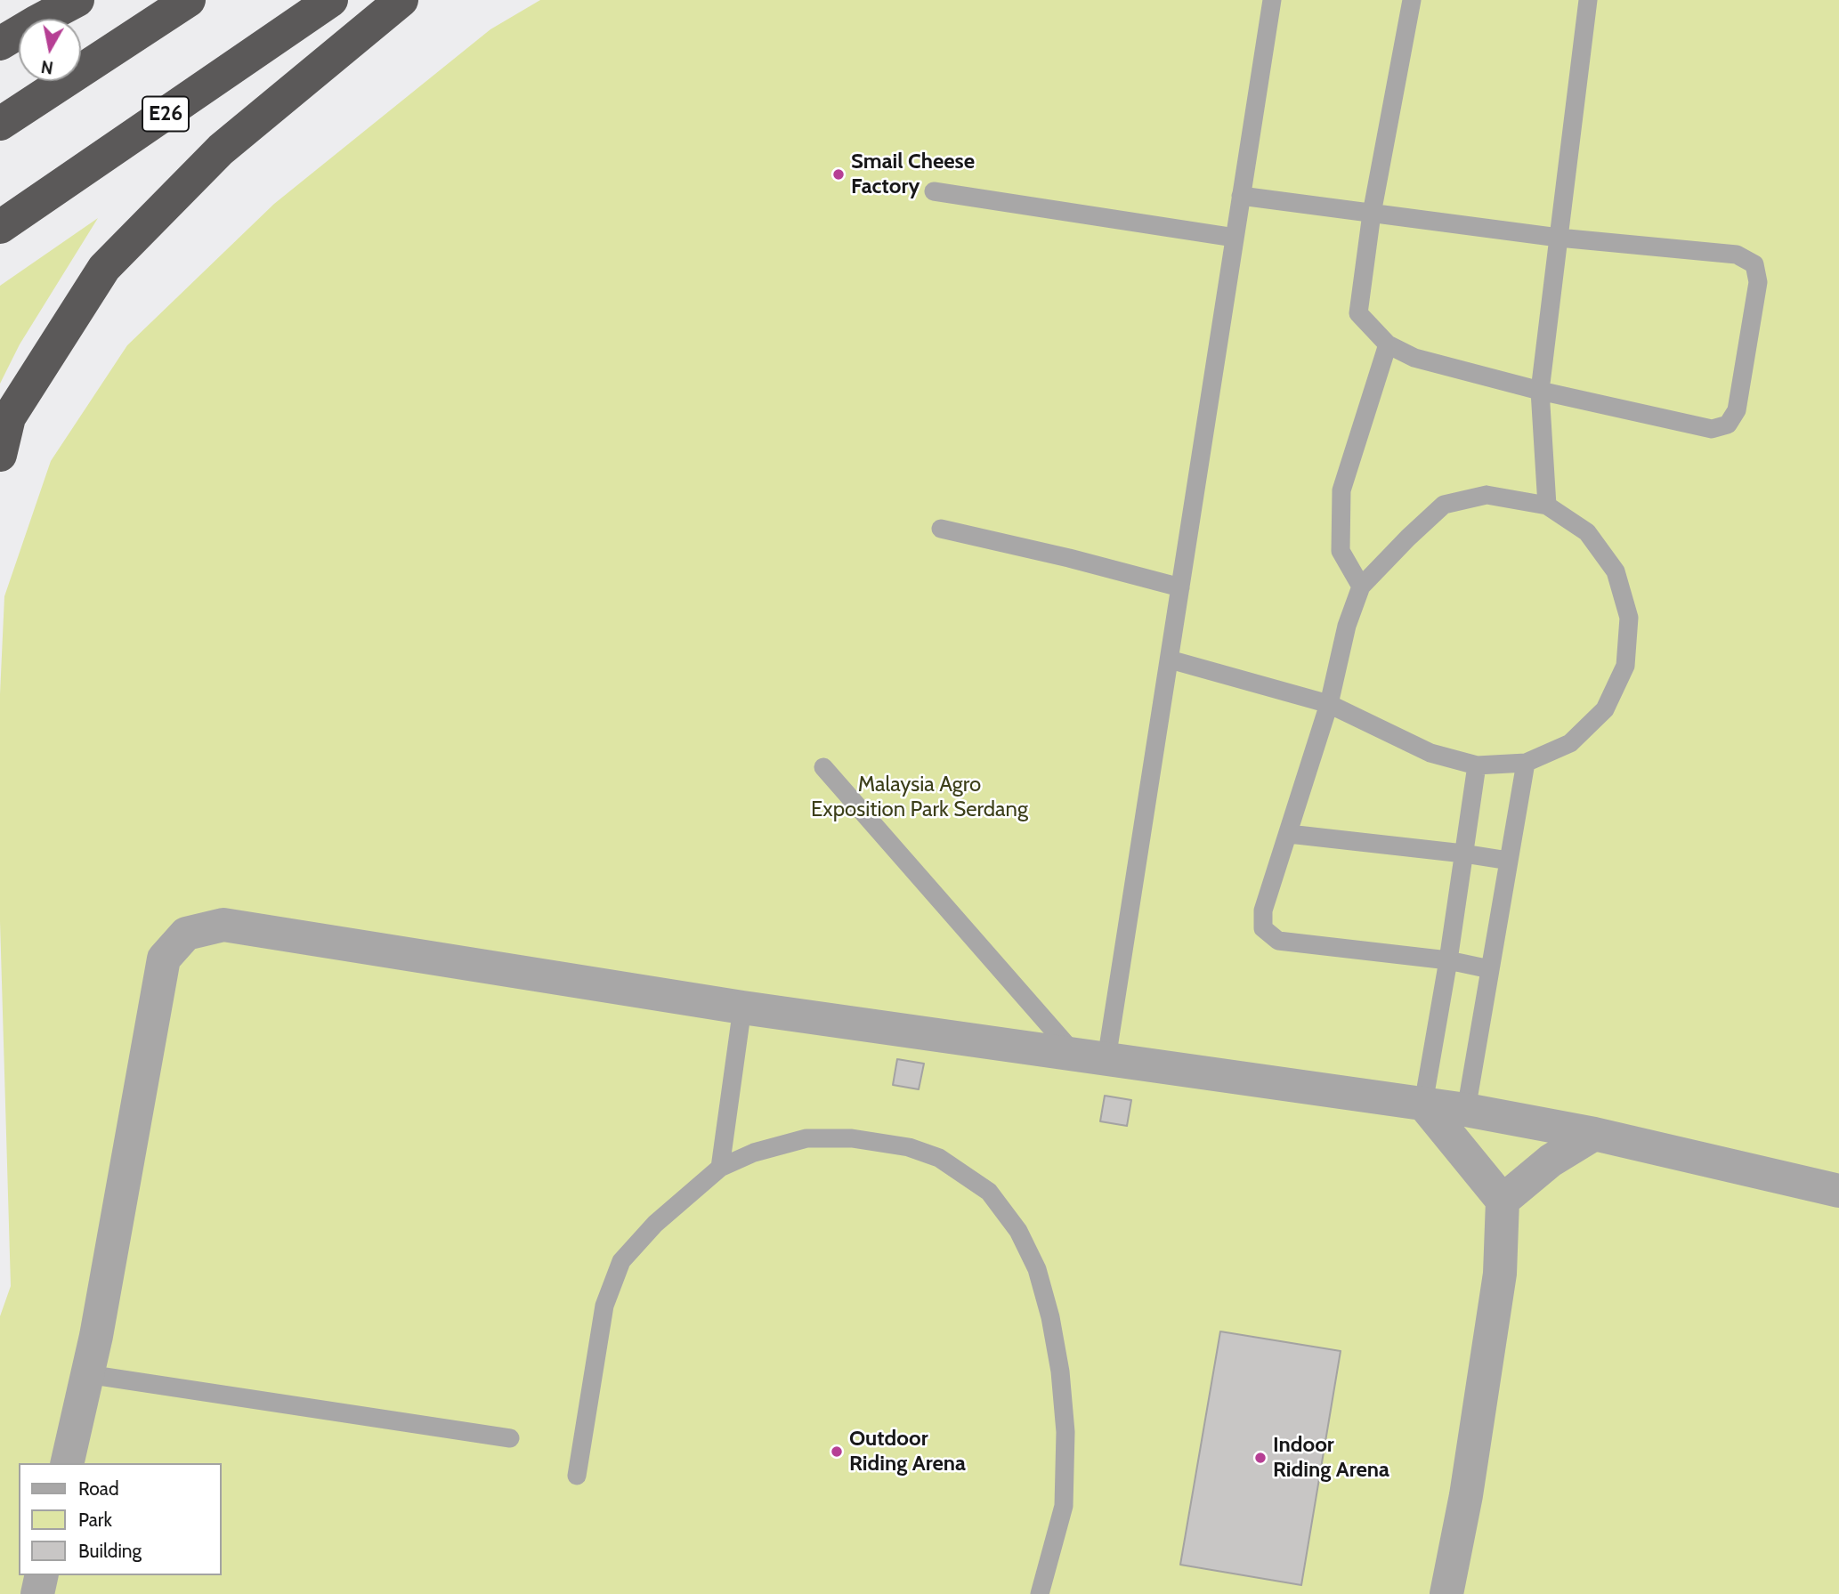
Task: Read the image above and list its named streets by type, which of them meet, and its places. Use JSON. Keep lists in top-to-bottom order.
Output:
{
  "streets": {
    "highway": ["E26"]
  },
  "parks": ["Malaysia Agro Exposition Park Serdang"],
  "places": ["Smail Cheese Factory", "Outdoor Riding Arena", "Indoor Riding Arena"],
  "legend": ["Road", "Park", "Building"],
  "north": "bottom"
}
